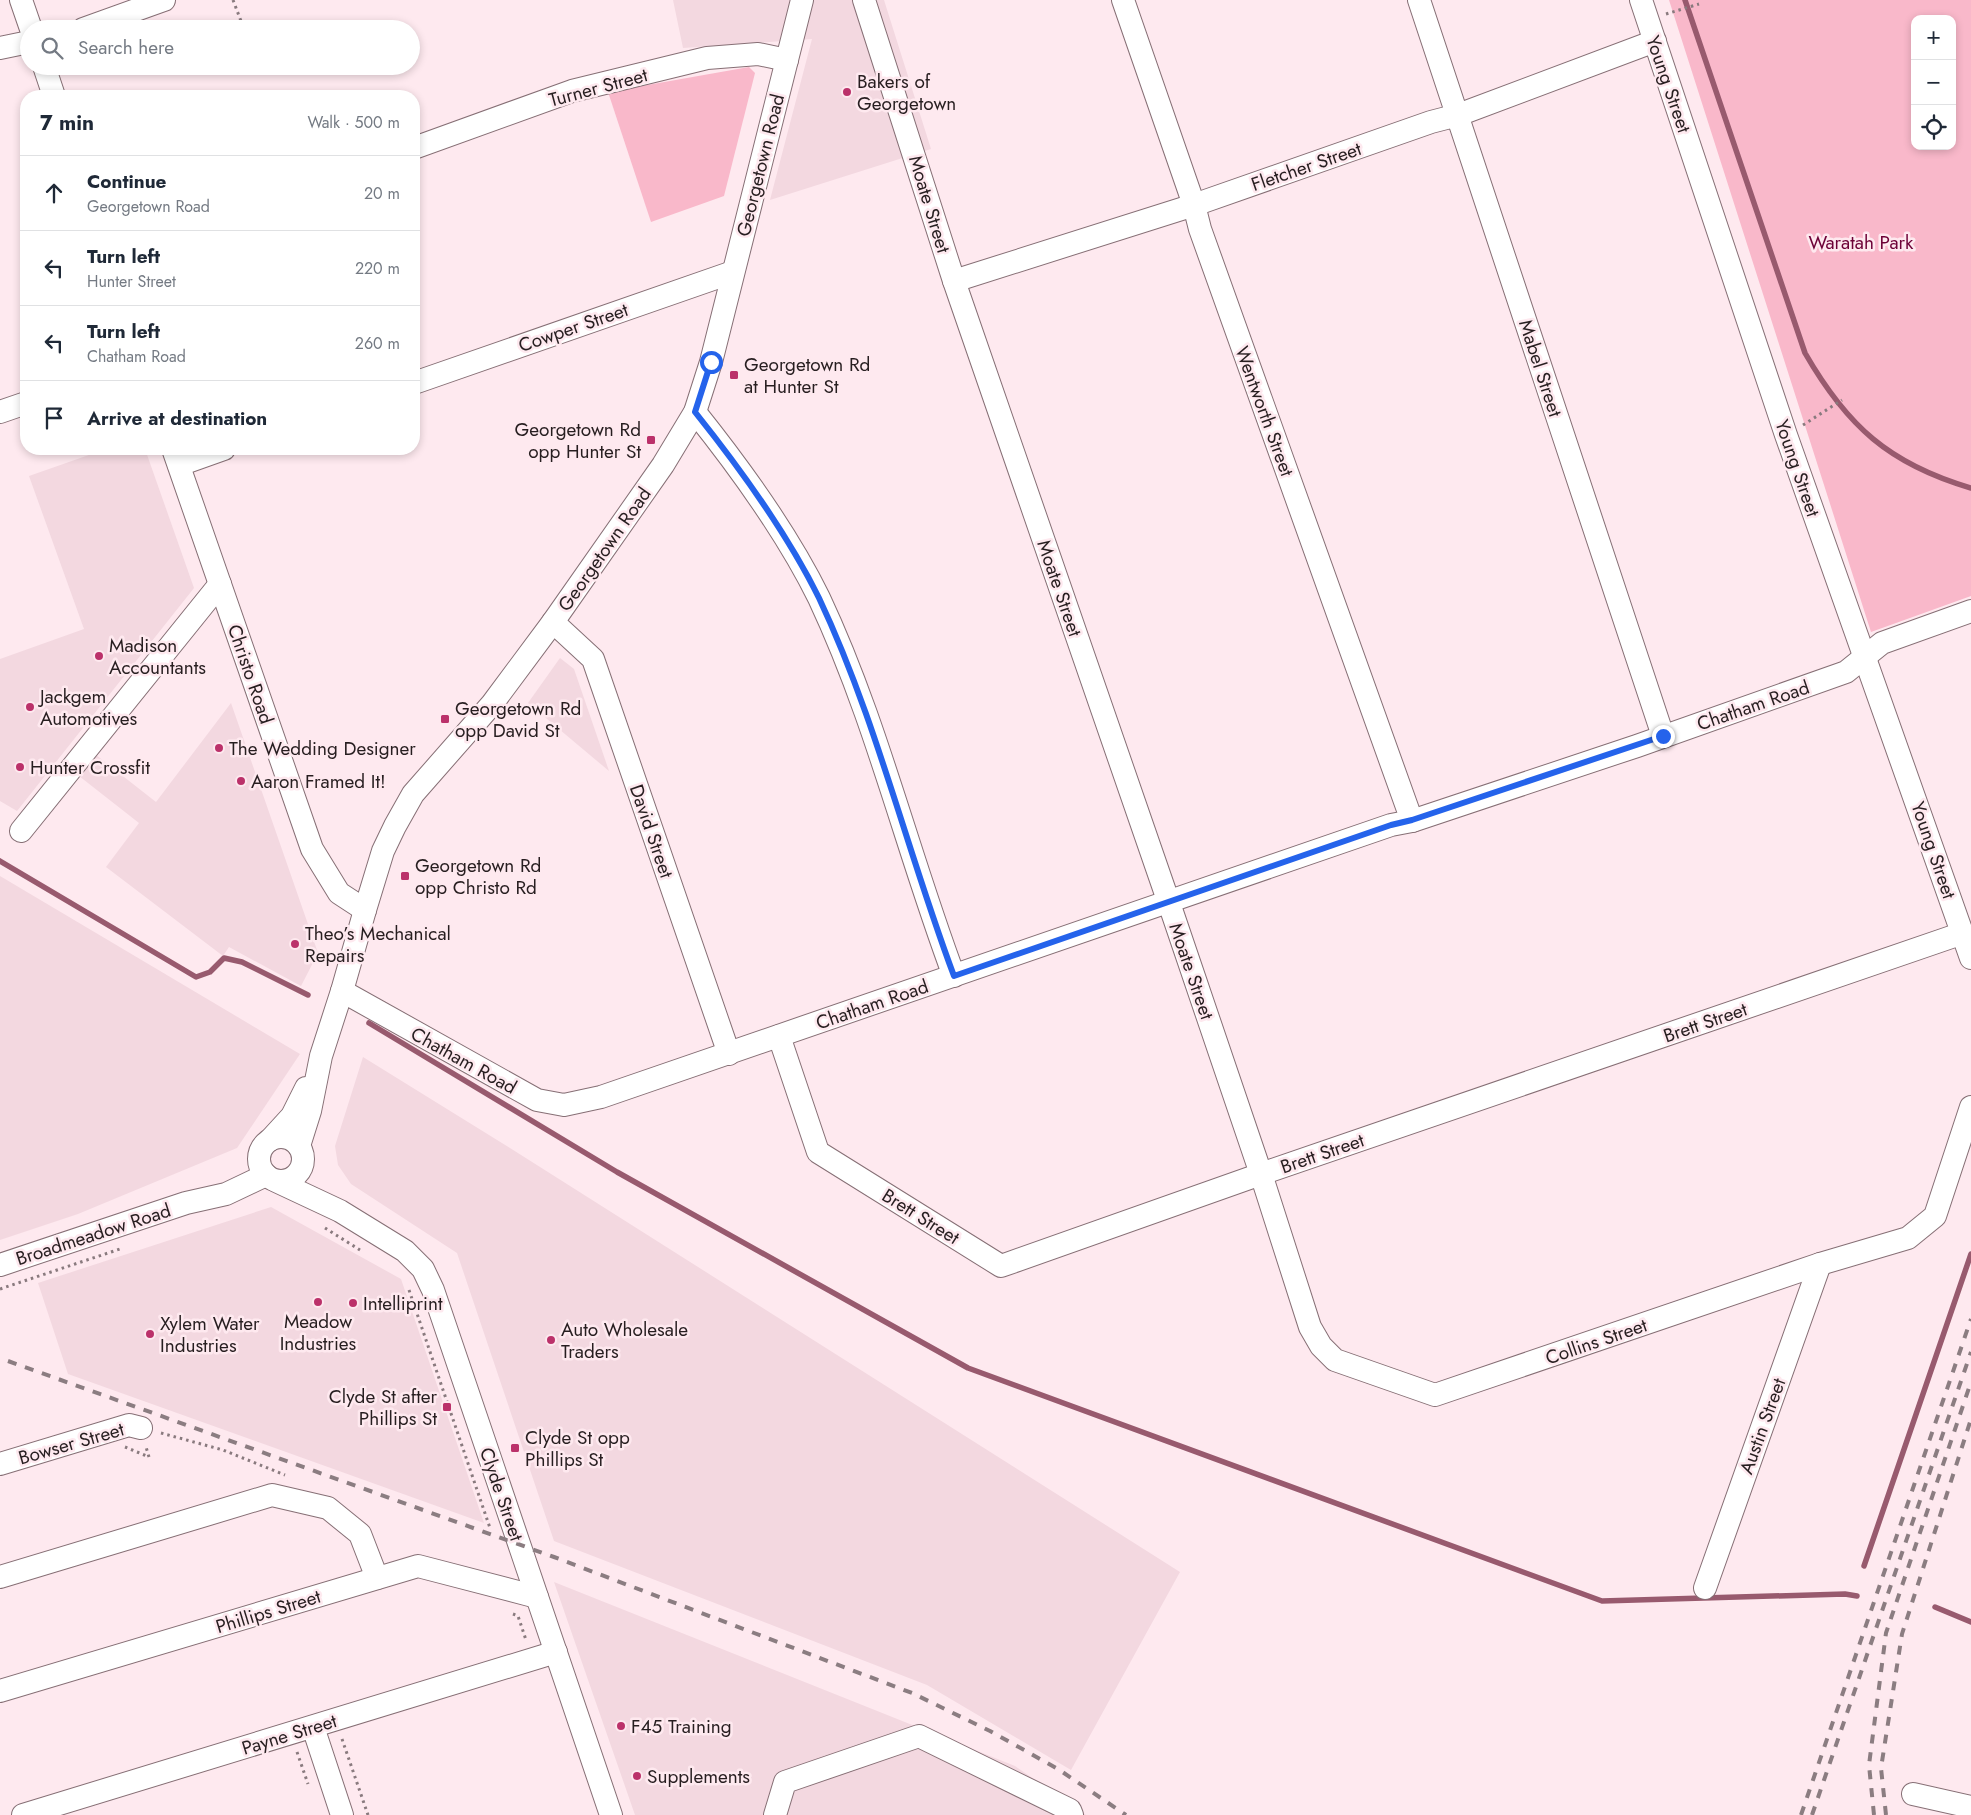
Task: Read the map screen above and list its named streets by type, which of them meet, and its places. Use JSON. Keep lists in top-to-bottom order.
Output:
{
  "streets": {
    "street": [
      "Young Street",
      "Turner Street",
      "Georgetown Road",
      "Fletcher Street",
      "Moate Street",
      "Cowper Street",
      "Mabel Street",
      "Wentworth Street",
      "Christo Road",
      "Chatham Road",
      "David Street",
      "Brett Street",
      "Broadmeadow Road",
      "Collins Street",
      "Austin Street",
      "Bowser Street",
      "Clyde Street",
      "Phillips Street",
      "Payne Street"
    ]
  },
  "crossings": [
    ["Young Street", "Fletcher Street"],
    ["Young Street", "Chatham Road"],
    ["Young Street", "Brett Street"],
    ["Turner Street", "Georgetown Road"],
    ["Georgetown Road", "Cowper Street"],
    ["Georgetown Road", "Christo Road"],
    ["Georgetown Road", "Chatham Road"],
    ["Georgetown Road", "David Street"],
    ["Georgetown Road", "Broadmeadow Road"],
    ["Georgetown Road", "Clyde Street"],
    ["Fletcher Street", "Moate Street"],
    ["Fletcher Street", "Mabel Street"],
    ["Fletcher Street", "Wentworth Street"],
    ["Moate Street", "Chatham Road"],
    ["Moate Street", "Brett Street"],
    ["Moate Street", "Collins Street"],
    ["Mabel Street", "Chatham Road"],
    ["Wentworth Street", "Chatham Road"],
    ["Chatham Road", "David Street"],
    ["Chatham Road", "Brett Street"],
    ["Brett Street", "Collins Street"],
    ["Broadmeadow Road", "Clyde Street"],
    ["Collins Street", "Austin Street"],
    ["Clyde Street", "Phillips Street"],
    ["Clyde Street", "Payne Street"]
  ],
  "parks": ["Waratah Park"],
  "places": {
    "other": [
      "Bakers of Georgetown",
      "Madison Accountants",
      "Jackgem Automotives",
      "The Wedding Designer",
      "Hunter Crossfit",
      "Aaron Framed It!",
      "Theo’s Mechanical Repairs",
      "Meadow Industries",
      "Intelliprint",
      "Xylem Water Industries",
      "Auto Wholesale Traders",
      "F45 Training",
      "Supplements"
    ],
    "transit": [
      "Georgetown Rd at Hunter St",
      "Georgetown Rd opp Hunter St",
      "Georgetown Rd opp David St",
      "Georgetown Rd opp Christo Rd",
      "Clyde St after Phillips St",
      "Clyde St opp Phillips St"
    ]
  },
  "page": {
    "map_buttons": ["+", "−"],
    "search": "Search here",
    "heading": ["7 min", "Walk · 500 m"],
    "list": [
      ["Continue", "Georgetown Road", "20 m"],
      ["Turn left", "Hunter Street", "220 m"],
      ["Turn left", "Chatham Road", "260 m"],
      "Arrive at destination"
    ]
  }
}
